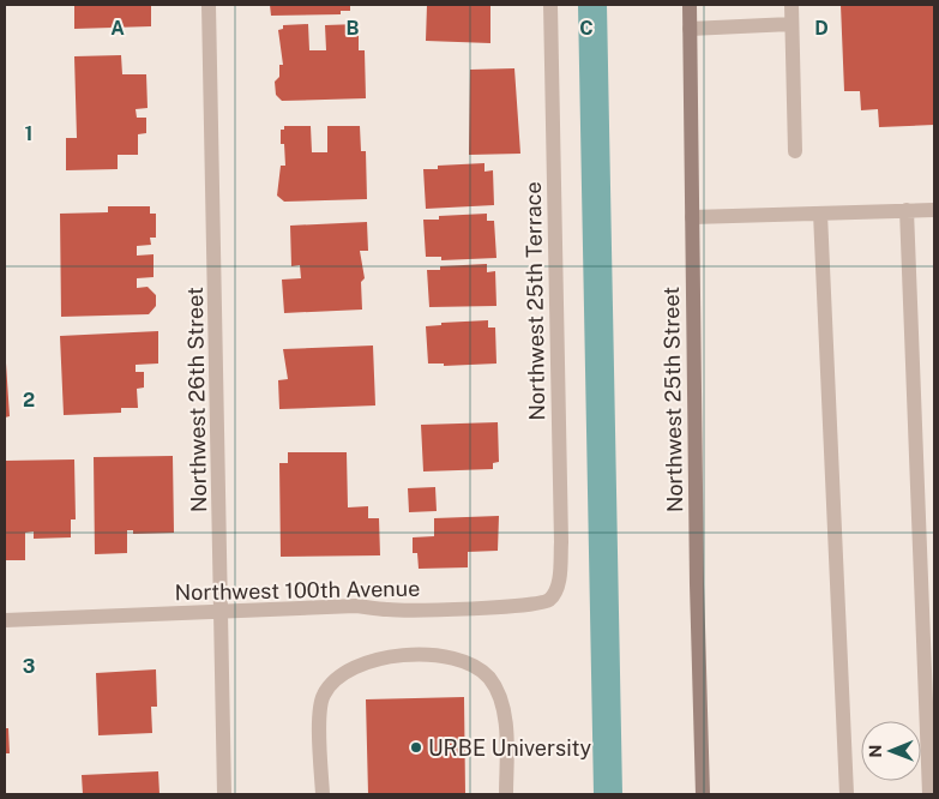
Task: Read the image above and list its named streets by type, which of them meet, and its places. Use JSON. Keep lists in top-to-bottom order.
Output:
{
  "streets": {
    "main road": ["Northwest 25th Street"],
    "street": ["Northwest 25th Terrace", "Northwest 26th Street", "Northwest 100th Avenue"]
  },
  "crossings": [
    ["Northwest 25th Terrace", "Northwest 100th Avenue"],
    ["Northwest 26th Street", "Northwest 100th Avenue"]
  ],
  "places": ["URBE University"],
  "north": "left",
  "grid": {
    "columns": [
      "A",
      "B",
      "C",
      "D"
    ],
    "rows": ["1", "2", "3"]
  }
}
